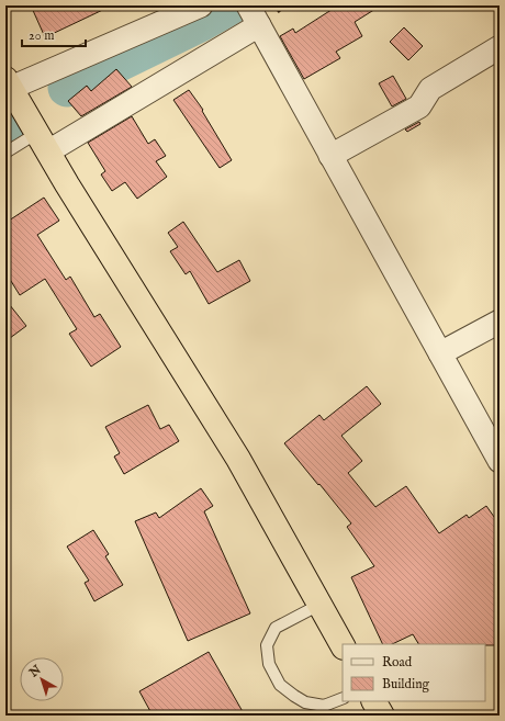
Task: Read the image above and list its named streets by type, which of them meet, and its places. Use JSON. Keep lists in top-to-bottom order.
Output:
{
  "legend": ["Road", "Building"],
  "scale_bar": "20 m",
  "north": "top left"
}
